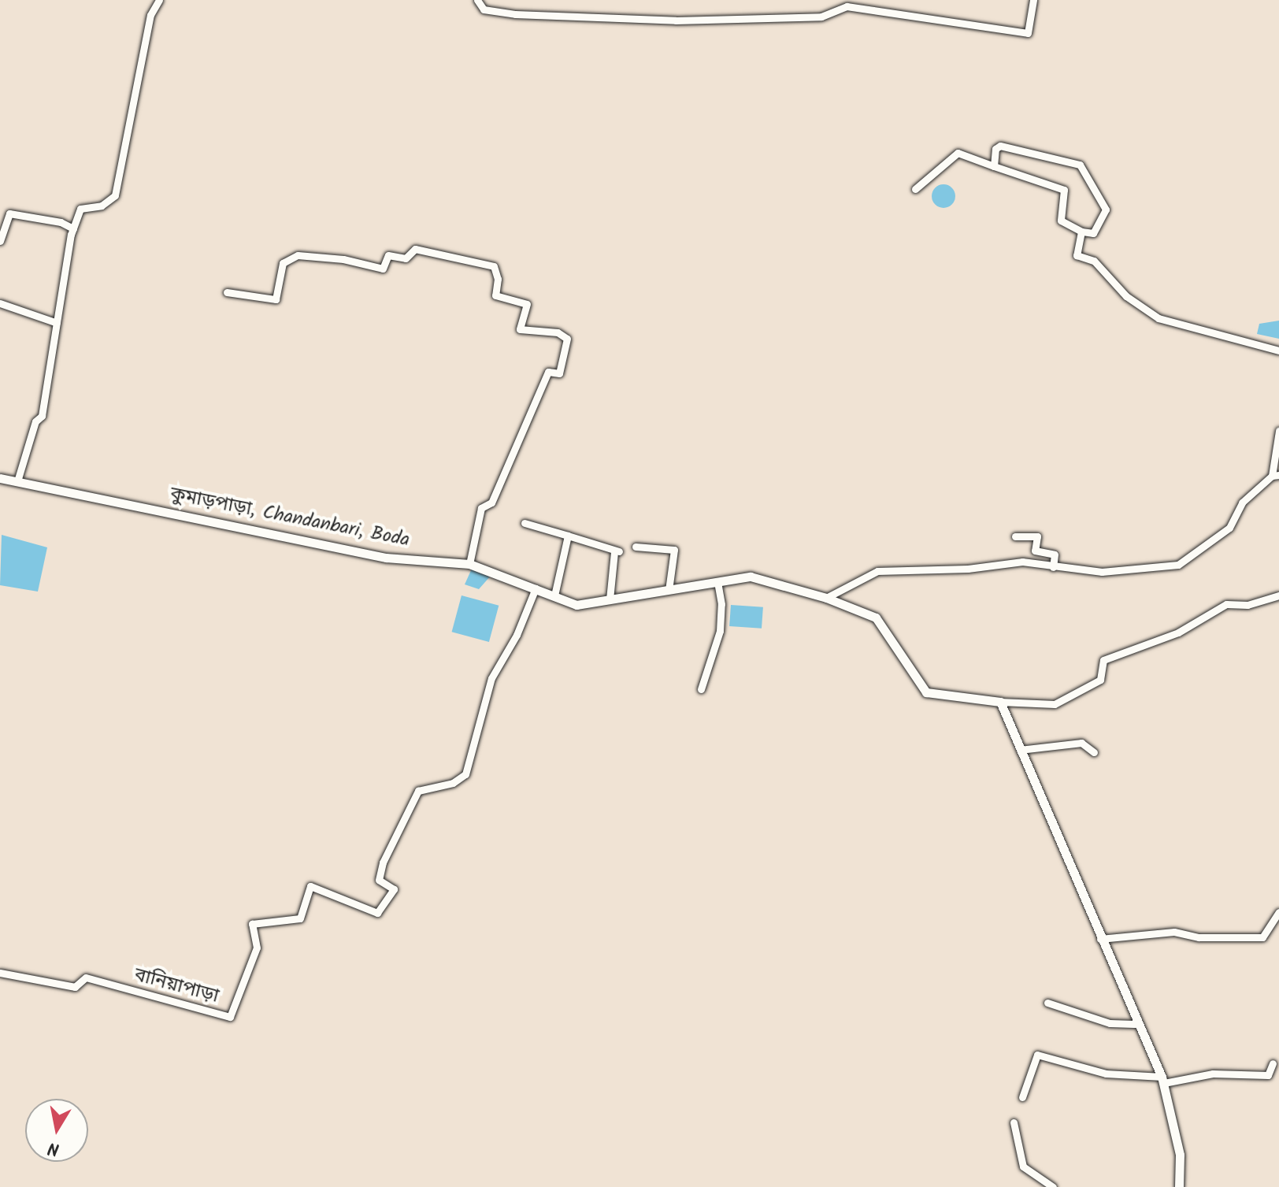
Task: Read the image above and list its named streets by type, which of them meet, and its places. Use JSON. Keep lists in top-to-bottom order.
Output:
{
  "streets": {
    "street": ["কুমাড়পাড়া, Chandanbari, Boda", "বানিয়াপাড়া"]
  },
  "crossings": [
    ["কুমাড়পাড়া, Chandanbari, Boda", "বানিয়াপাড়া"]
  ],
  "north": "bottom"
}
